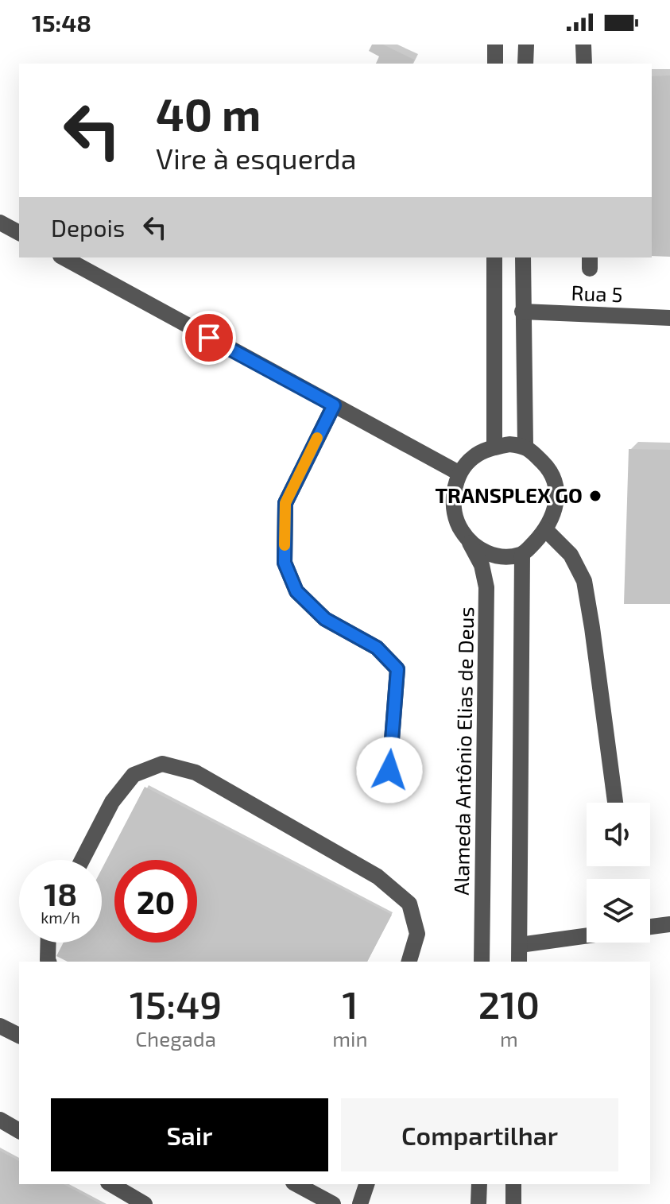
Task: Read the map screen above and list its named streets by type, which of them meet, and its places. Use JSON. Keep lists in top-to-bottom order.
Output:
{
  "streets": {
    "street": ["Rua 5", "Alameda Antônio Elias de Deus"]
  },
  "places": ["TRANSPLEX GO"],
  "page": {
    "status": "15:48",
    "turn": ["40 m", "Vire à esquerda"],
    "then": "Depois",
    "speed": "18 km/h",
    "limit": "20",
    "eta": [
      "15:49",
      "Chegada",
      "1",
      "min",
      "210",
      "m"
    ],
    "buttons": ["Sair", "Compartilhar"]
  }
}
